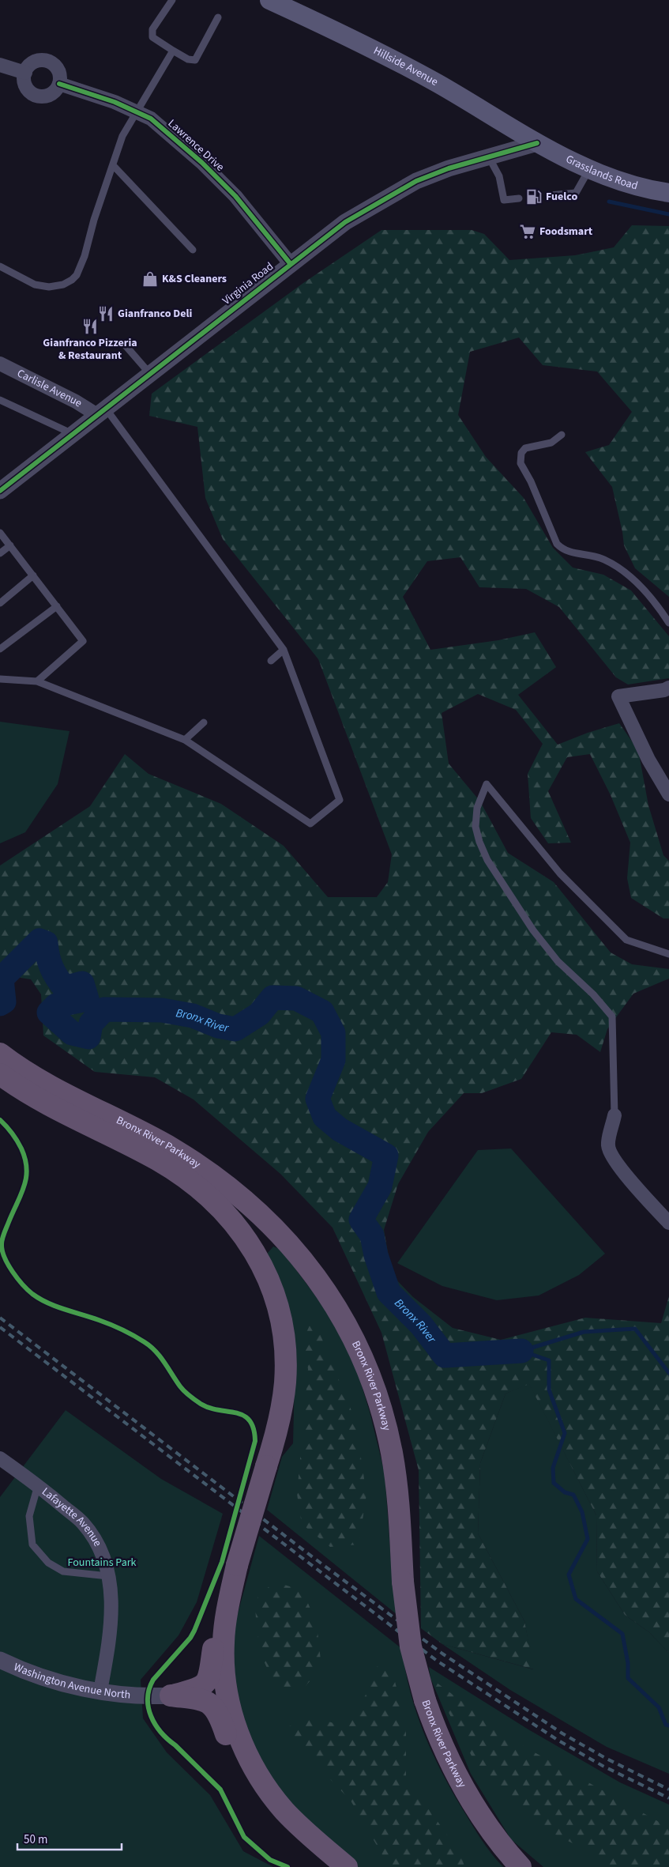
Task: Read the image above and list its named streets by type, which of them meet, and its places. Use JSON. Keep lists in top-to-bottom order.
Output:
{
  "streets": {
    "highway": ["Bronx River Parkway"],
    "main road": ["Hillside Avenue", "Grasslands Road"],
    "street": [
      "Lawrence Drive",
      "Virginia Road",
      "Carlisle Avenue",
      "Lafayette Avenue",
      "Washington Avenue North"
    ]
  },
  "crossings": [
    ["Hillside Avenue", "Grasslands Road"],
    ["Hillside Avenue", "Virginia Road"],
    ["Lawrence Drive", "Virginia Road"],
    ["Grasslands Road", "Virginia Road"],
    ["Virginia Road", "Carlisle Avenue"],
    ["Lafayette Avenue", "Washington Avenue North"]
  ],
  "water": ["Bronx River"],
  "parks": ["Fountains Park"],
  "places": {
    "fuel station": ["Fuelco"],
    "supermarket": ["Foodsmart"],
    "shop": ["K&S Cleaners"],
    "restaurant": ["Gianfranco Deli", "Gianfranco Pizzeria & Restaurant"]
  },
  "scale_bar": "50 m"
}
